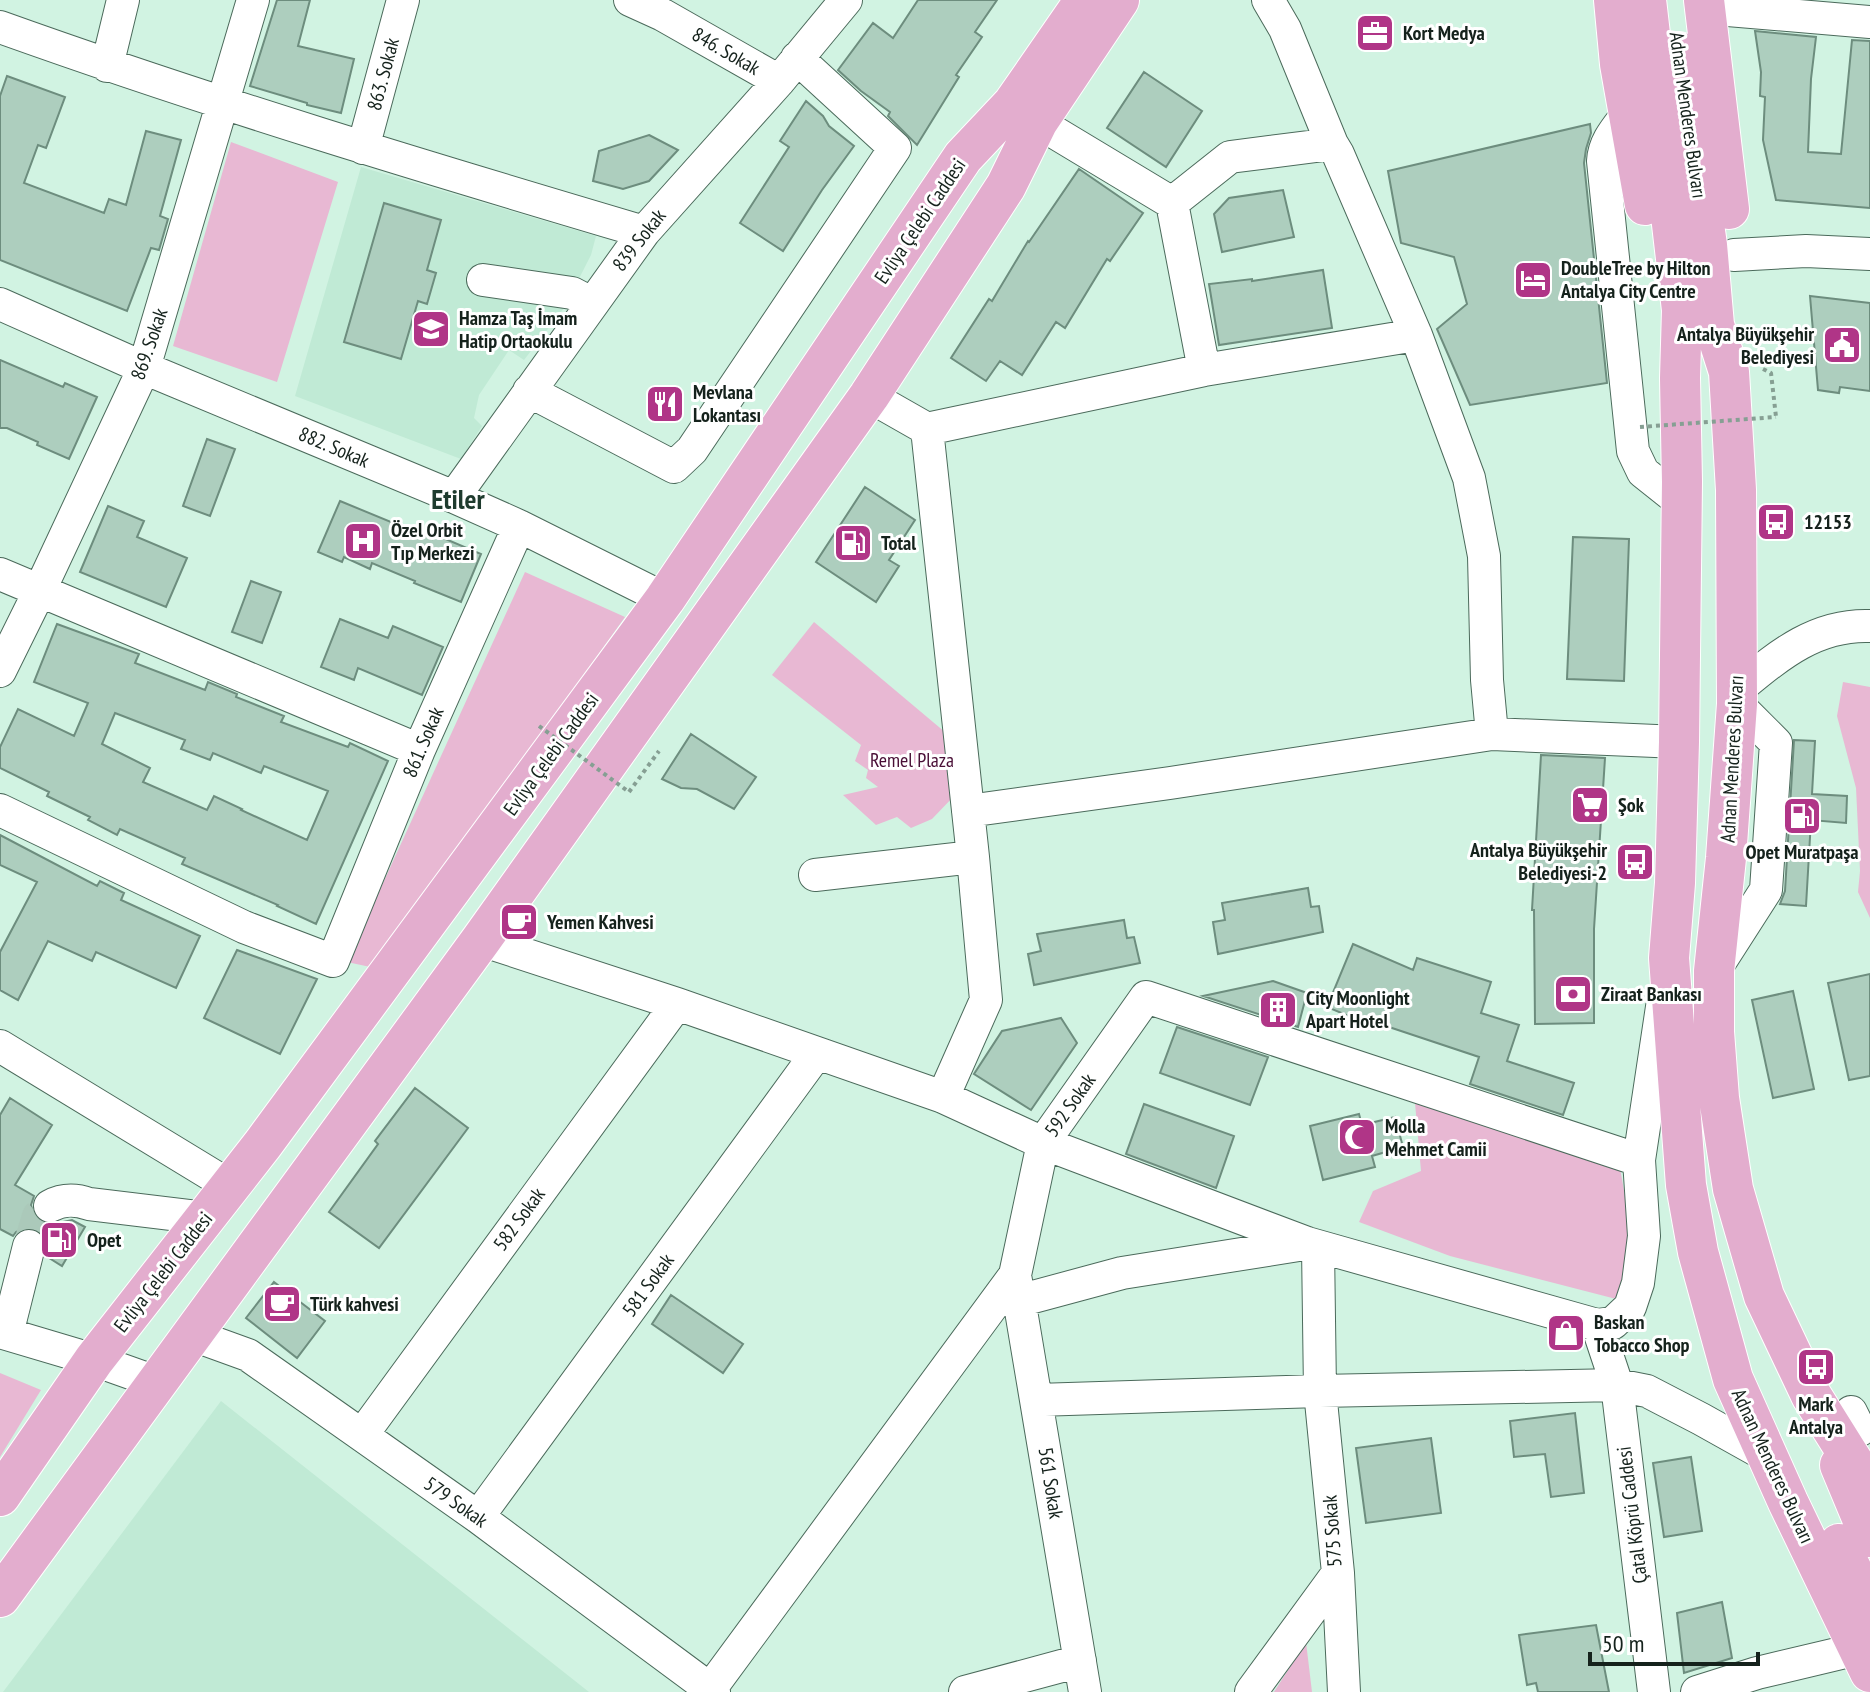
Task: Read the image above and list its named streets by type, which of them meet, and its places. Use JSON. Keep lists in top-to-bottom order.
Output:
{
  "streets": {
    "main road": ["Adnan Menderes Bulvarı", "Evliya Çelebi Caddesi"],
    "street": [
      "846. Sokak",
      "863. Sokak",
      "839 Sokak",
      "869. Sokak",
      "882. Sokak",
      "861. Sokak",
      "592 Sokak",
      "582 Sokak",
      "581 Sokak",
      "561 Sokak",
      "579 Sokak",
      "Çatal Köprü Caddesi",
      "575 Sokak"
    ]
  },
  "crossings": [
    ["846. Sokak", "839 Sokak"],
    ["Evliya Çelebi Caddesi", "882. Sokak"],
    ["839 Sokak", "882. Sokak"],
    ["869. Sokak", "882. Sokak"],
    ["882. Sokak", "861. Sokak"],
    ["592 Sokak", "561 Sokak"],
    ["592 Sokak", "579 Sokak"],
    ["582 Sokak", "579 Sokak"],
    ["581 Sokak", "579 Sokak"]
  ],
  "districts": ["Etiler"],
  "parks": ["Remel Plaza"],
  "places": {
    "office": ["Kort Medya"],
    "hotel": ["DoubleTree by Hilton Antalya City Centre"],
    "school or university": ["Hamza Taş İmam Hatip Ortaokulu"],
    "public building": ["Antalya Büyükşehir Belediyesi"],
    "restaurant": ["Mevlana Lokantası"],
    "bus stop": ["12153", "Antalya Büyükşehir Belediyesi-2", "Mark Antalya"],
    "hospital": ["Özel Orbit Tıp Merkezi"],
    "fuel station": ["Total", "Opet Muratpaşa", "Opet"],
    "supermarket": ["Şok"],
    "cafe": ["Yemen Kahvesi", "Türk kahvesi"],
    "bank": ["Ziraat Bankası"],
    "building": ["City Moonlight Apart Hotel"],
    "mosque": ["Molla Mehmet Camii"],
    "shop": ["Baskan Tobacco Shop"]
  },
  "scale_bar": "50 m"
}
